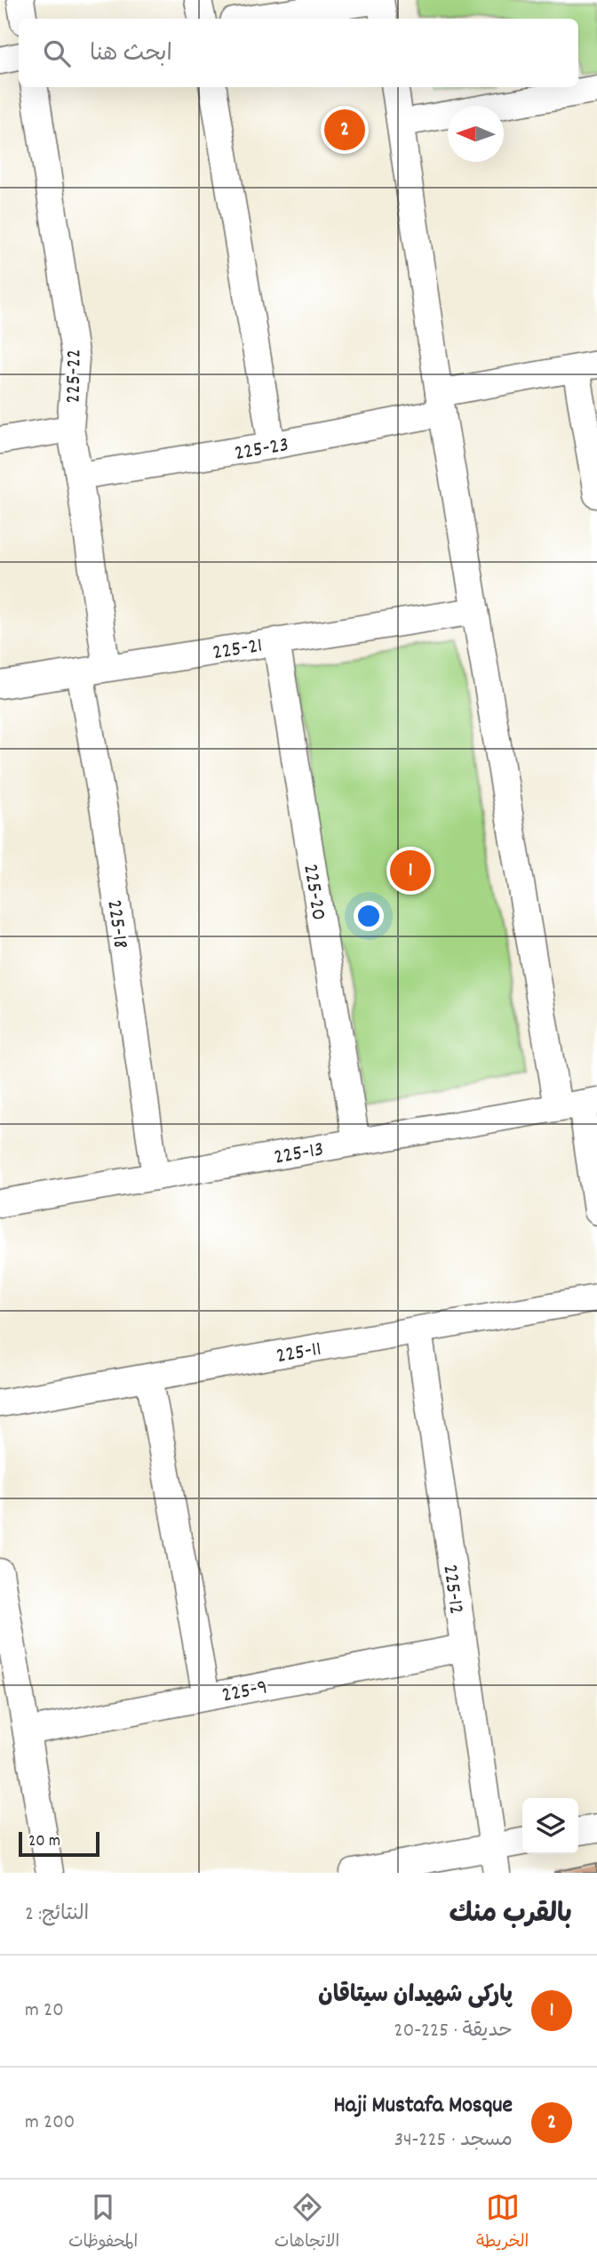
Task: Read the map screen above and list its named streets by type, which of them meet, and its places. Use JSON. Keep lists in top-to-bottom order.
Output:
{
  "streets": {
    "street": [
      "225-22",
      "225-23",
      "225-21",
      "225-20",
      "225-18",
      "225-13",
      "225-11",
      "225-12",
      "225-9"
    ]
  },
  "crossings": [
    ["225-22", "225-23"],
    ["225-22", "225-21"],
    ["225-21", "225-20"],
    ["225-21", "225-18"],
    ["225-20", "225-13"],
    ["225-18", "225-13"],
    ["225-11", "225-12"],
    ["225-12", "225-9"]
  ],
  "scale_bar": "20 m",
  "north": "left",
  "page": {
    "search": "ابحث هنا",
    "pins": ["2", "1"],
    "scale": "20 m",
    "heading": ["بالقرب منك", "النتائج: 2"],
    "list": [
      {
        "mark": "1",
        "name": "پارکی شهیدان سیتاقان",
        "note": "حديقة · 225-20",
        "value": "20 m"
      },
      {
        "mark": "2",
        "name": "Haji Mustafa Mosque",
        "note": "مسجد · 225-34",
        "value": "200 m"
      }
    ],
    "nav": ["الخريطة", "الاتجاهات", "المحفوظات"]
  }
}
